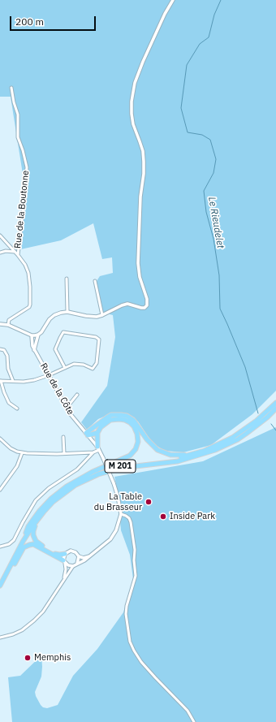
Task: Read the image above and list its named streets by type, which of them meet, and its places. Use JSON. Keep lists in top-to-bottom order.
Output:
{
  "streets": {
    "highway": ["M 201"],
    "street": ["Rue de la Boutonne", "Rue de la Côte"]
  },
  "water": ["Le Rieudelet"],
  "places": ["La Table du Brasseur", "Inside Park", "Memphis"],
  "scale_bar": "200 m"
}
